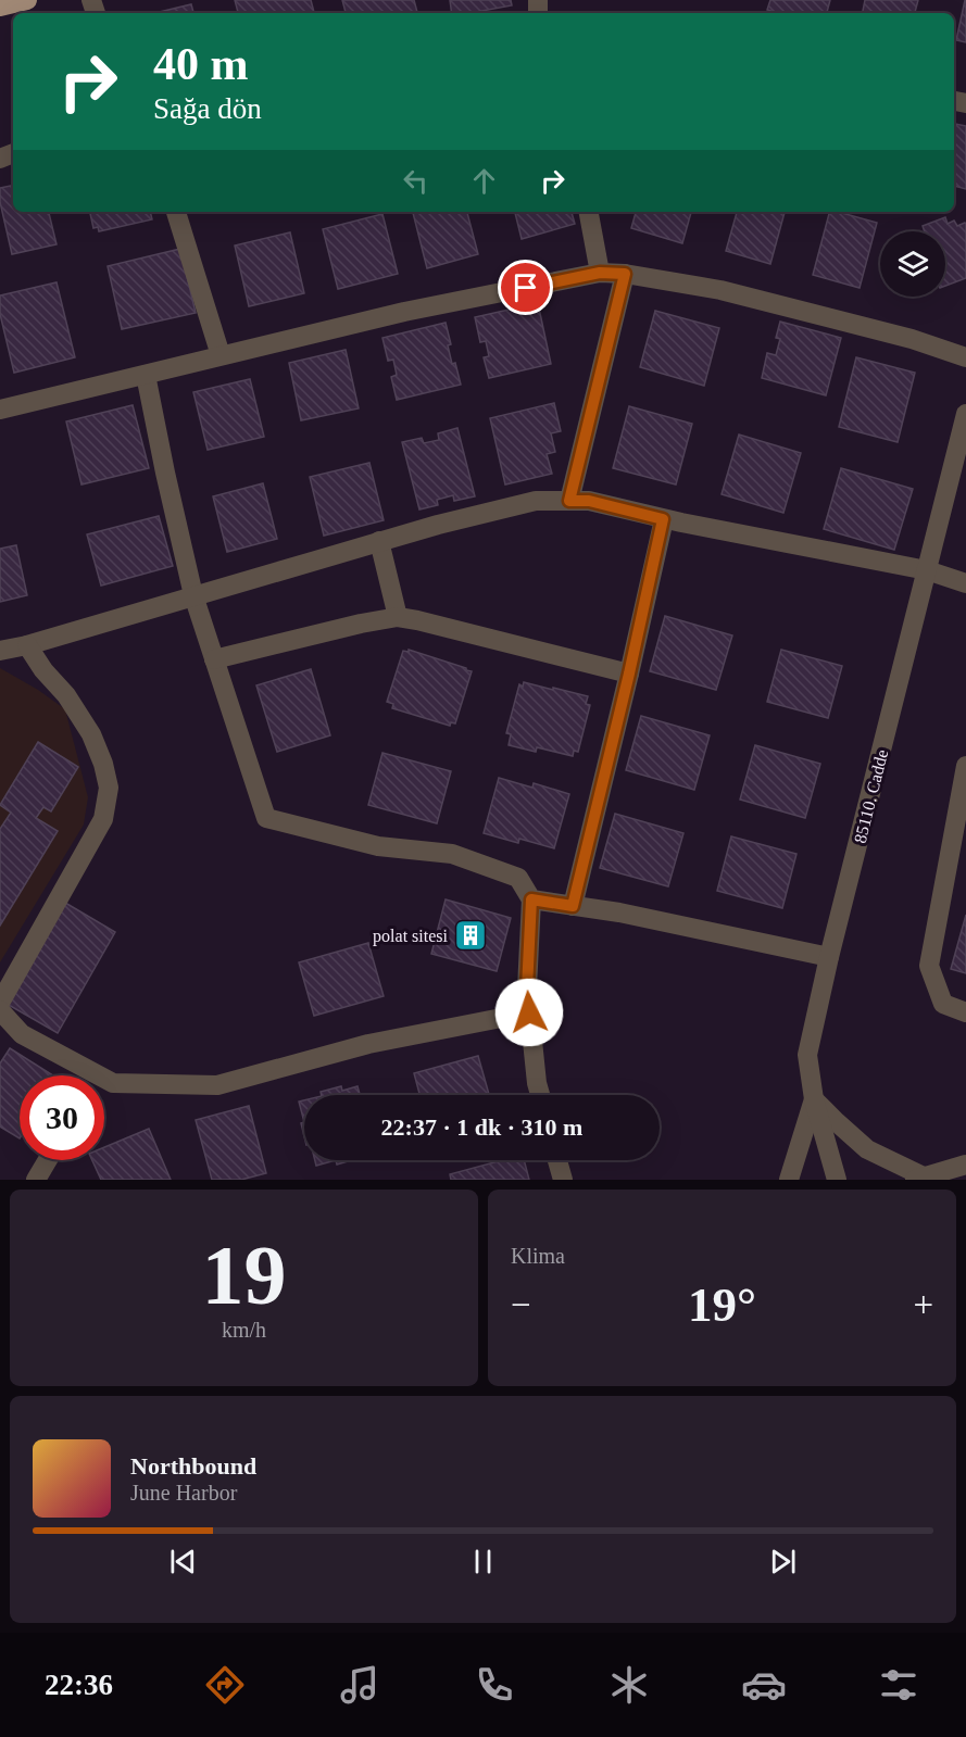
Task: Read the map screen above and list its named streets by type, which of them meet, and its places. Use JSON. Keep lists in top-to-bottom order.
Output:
{
  "streets": {
    "street": ["85110. Cadde"]
  },
  "places": {
    "building": ["polat sitesi"]
  },
  "page": {
    "turn": ["40 m", "Sağa dön"],
    "limit": "30",
    "trip": "22:37 · 1 dk · 310 m",
    "tile": [
      ["19", "km/h"],
      "Klima"
    ],
    "heat": ["−", "19°", "+"],
    "song": ["Northbound", "June Harbor"],
    "tabs": "22:36"
  }
}
